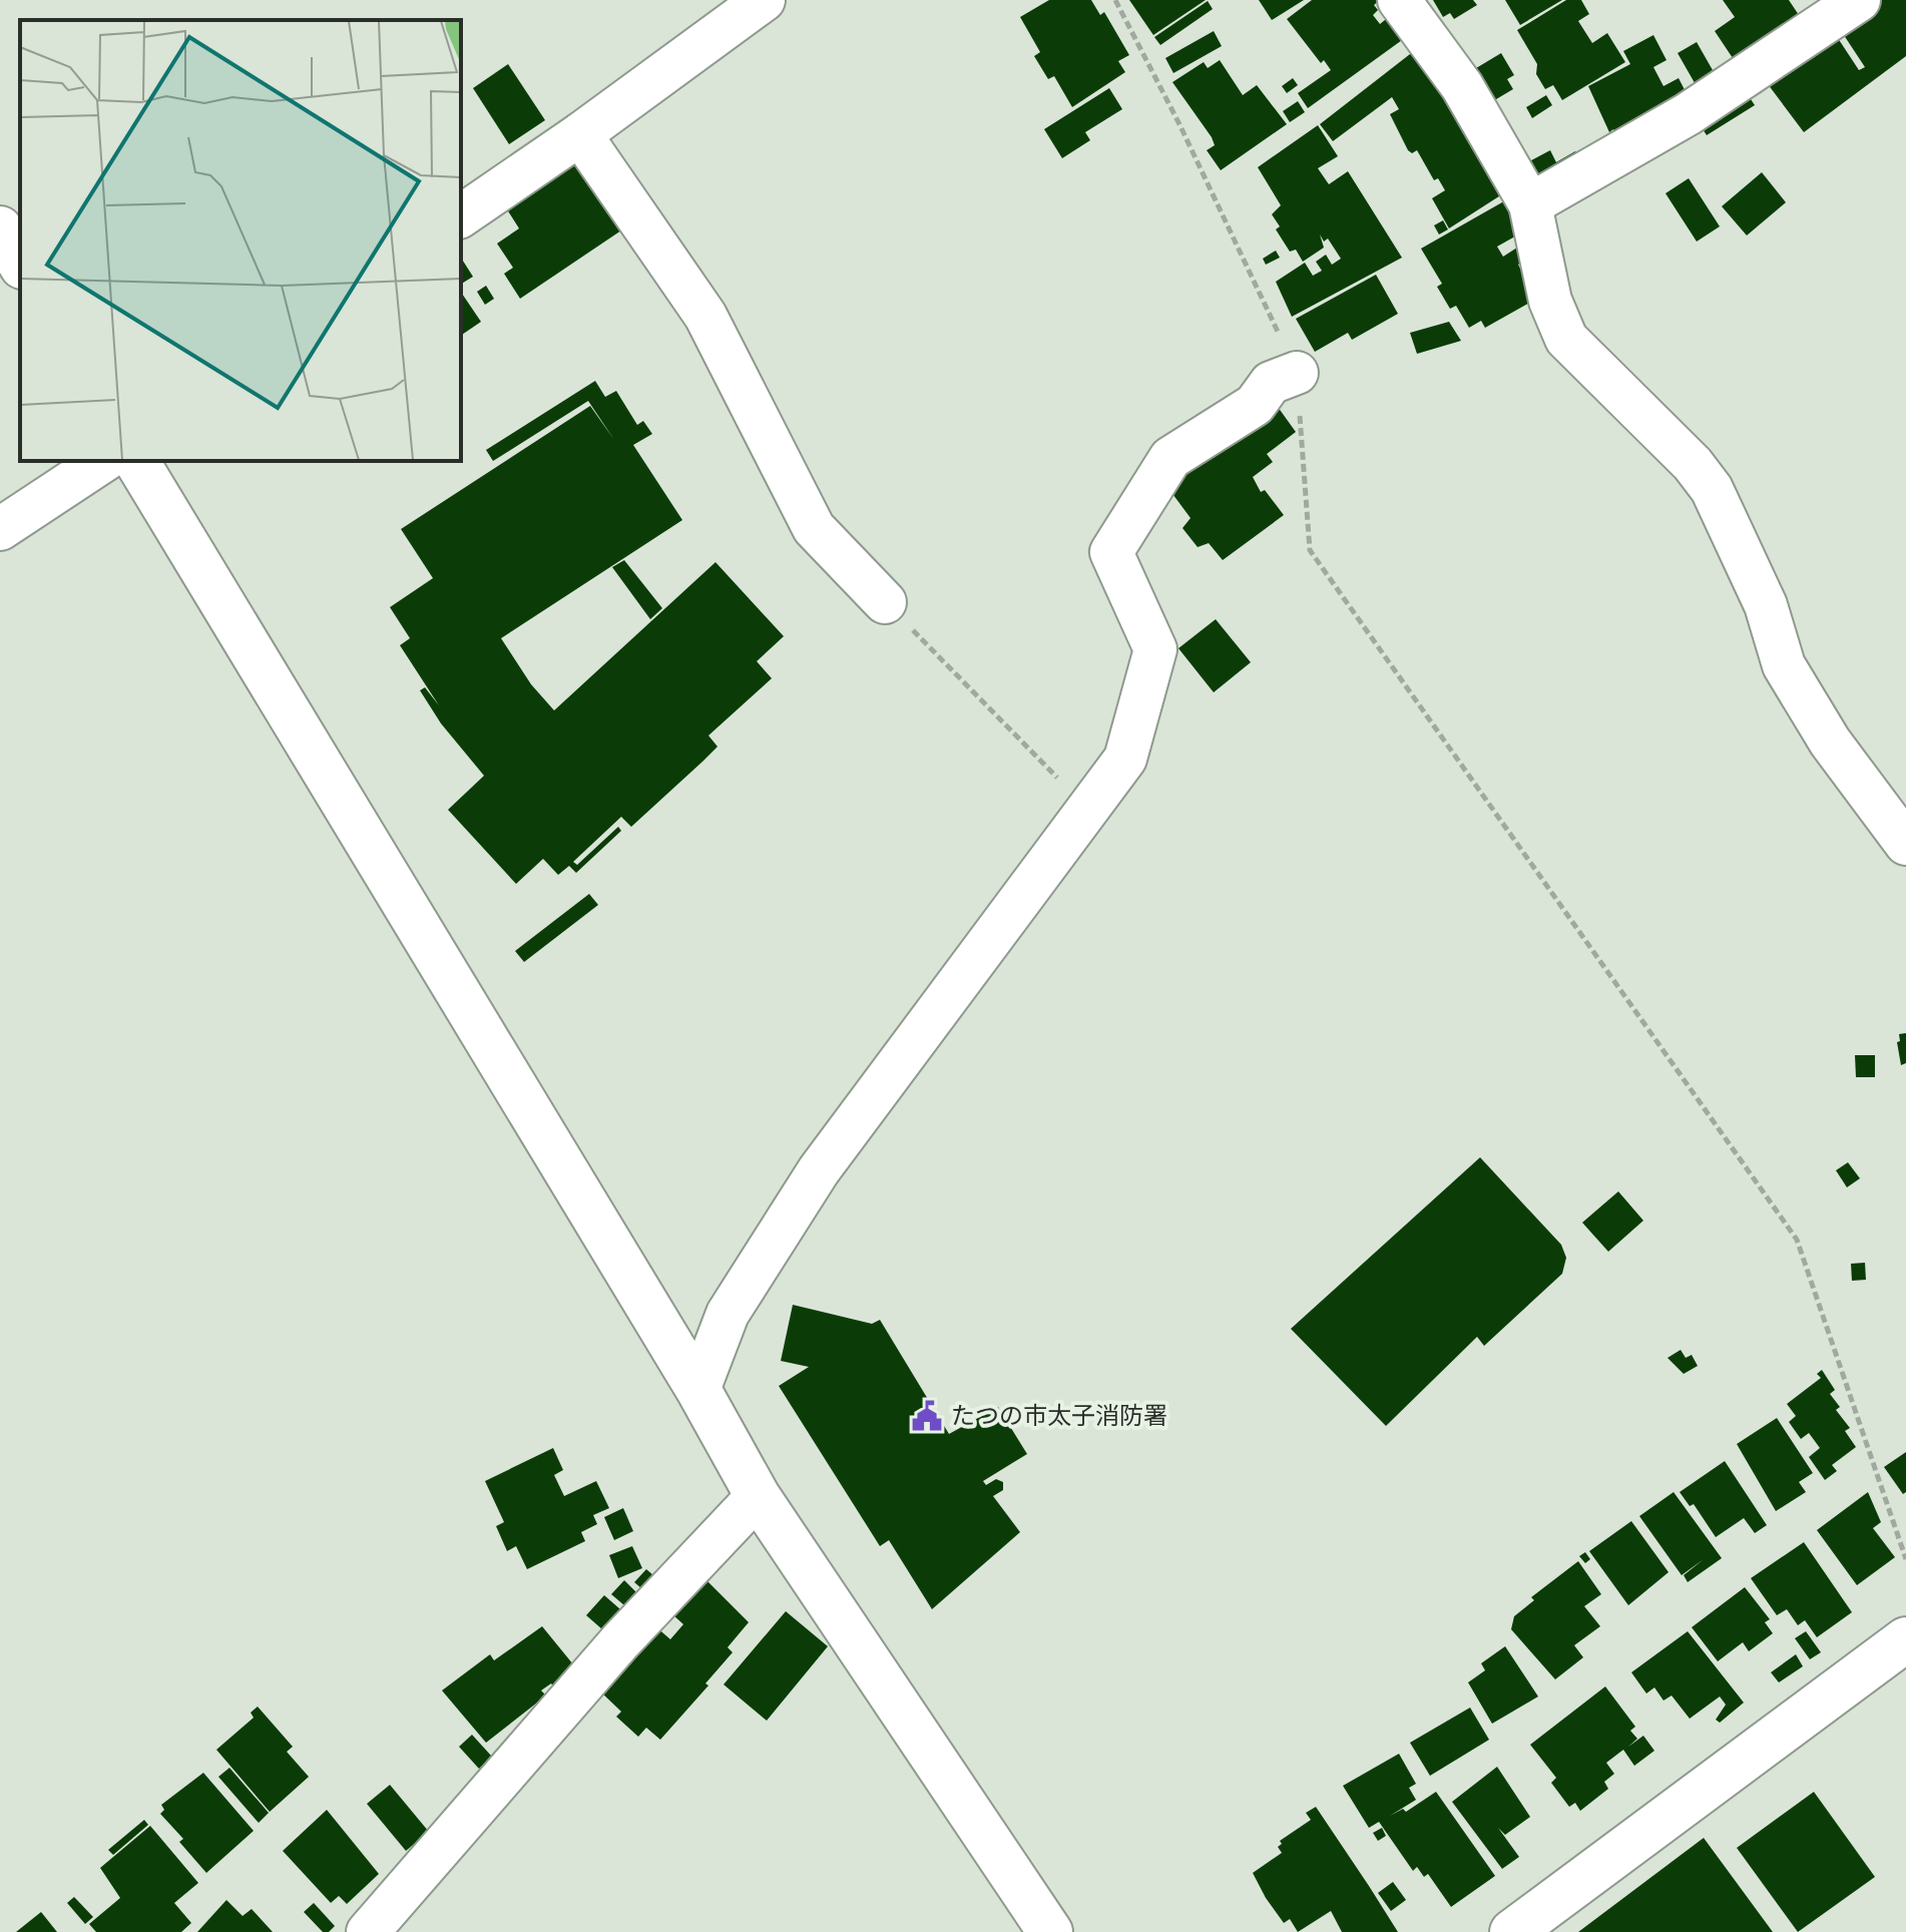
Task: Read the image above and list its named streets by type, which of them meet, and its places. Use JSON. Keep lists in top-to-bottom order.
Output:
{
  "places": {
    "public building": ["たつの市太子消防署"]
  }
}
